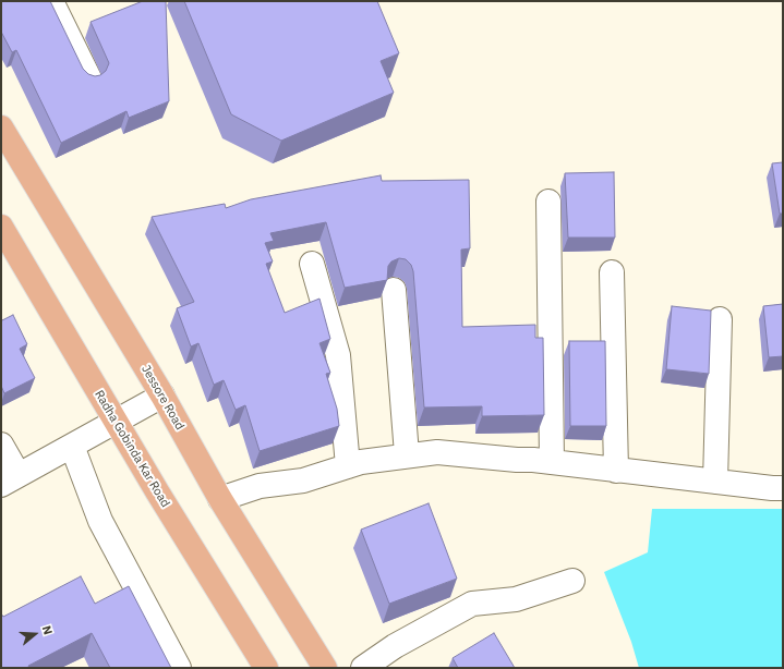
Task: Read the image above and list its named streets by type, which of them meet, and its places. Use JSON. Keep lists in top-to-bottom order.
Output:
{
  "streets": {
    "main road": ["Jessore Road", "Radha Gobinda Kar Road"]
  },
  "north": "right"
}
